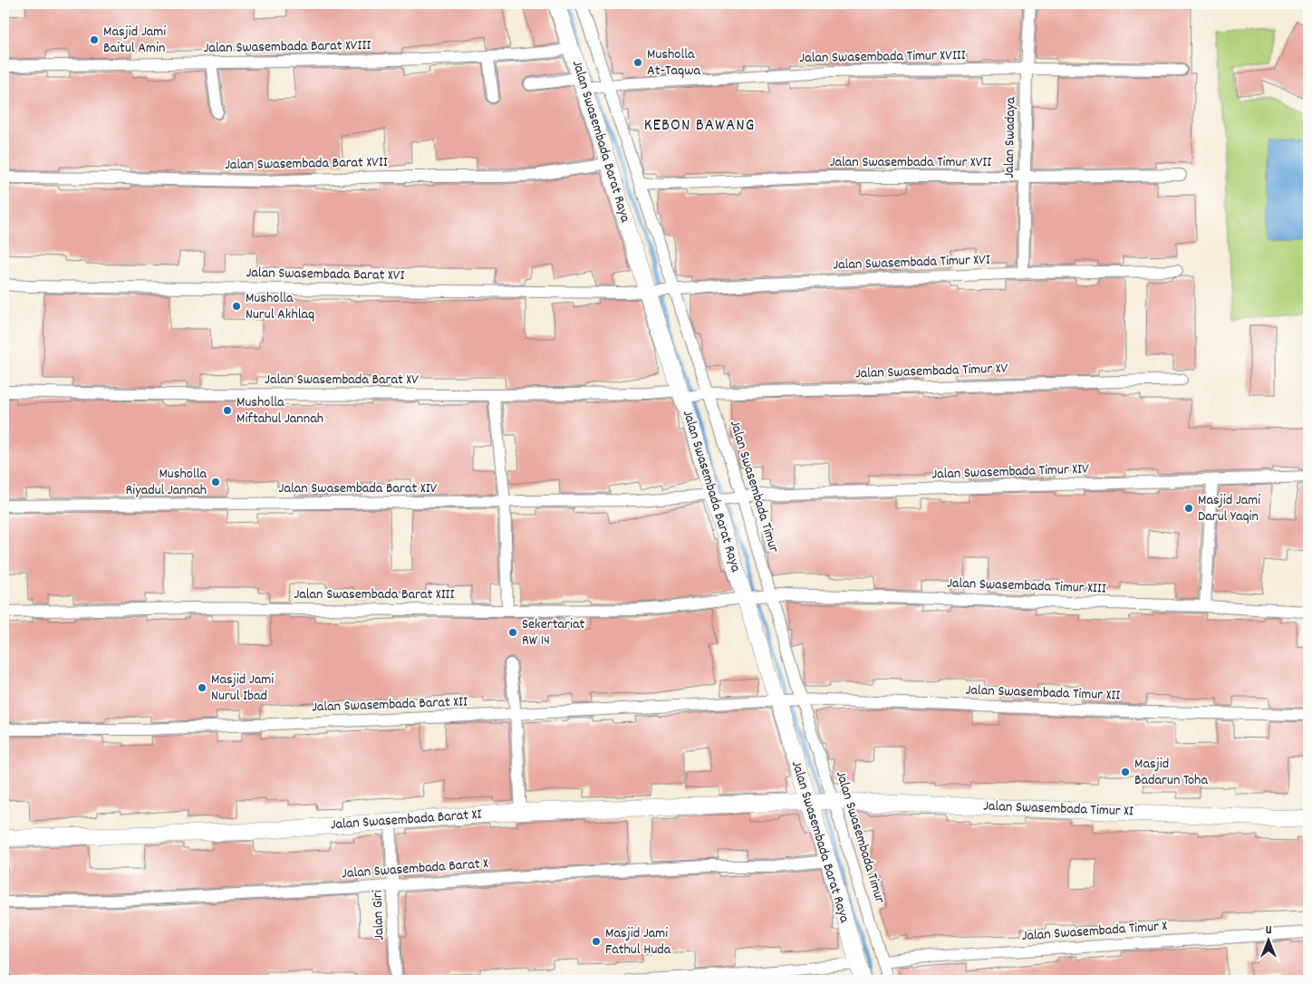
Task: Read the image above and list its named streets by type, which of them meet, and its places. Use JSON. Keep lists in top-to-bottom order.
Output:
{
  "streets": {
    "street": [
      "Jalan Swasembada Barat XVIII",
      "Jalan Swasembada Timur XVIII",
      "Jalan Swadaya",
      "Jalan Swasembada Barat Raya",
      "Jalan Swasembada Timur XVII",
      "Jalan Swasembada Barat XVII",
      "Jalan Swasembada Timur XVI",
      "Jalan Swasembada Barat XVI",
      "Jalan Swasembada Timur XV",
      "Jalan Swasembada Barat XV",
      "Jalan Swasembada Timur XIV",
      "Jalan Swasembada Timur",
      "Jalan Swasembada Barat XIV",
      "Jalan Swasembada Timur XIII",
      "Jalan Swasembada Barat XIII",
      "Jalan Swasembada Timur XII",
      "Jalan Swasembada Barat XII",
      "Jalan Swasembada Timur XI",
      "Jalan Swasembada Barat XI",
      "Jalan Swasembada Barat X",
      "Jalan Giri",
      "Jalan Swasembada Timur X"
    ]
  },
  "crossings": [
    ["Jalan Swasembada Barat XVIII", "Jalan Swasembada Barat Raya"],
    ["Jalan Swasembada Timur XVIII", "Jalan Swadaya"],
    ["Jalan Swasembada Timur XVIII", "Jalan Swasembada Barat Raya"],
    ["Jalan Swasembada Timur XVIII", "Jalan Swasembada Timur"],
    ["Jalan Swadaya", "Jalan Swasembada Timur XVII"],
    ["Jalan Swadaya", "Jalan Swasembada Timur XVI"],
    ["Jalan Swasembada Barat Raya", "Jalan Swasembada Barat XVII"],
    ["Jalan Swasembada Barat Raya", "Jalan Swasembada Timur XVI"],
    ["Jalan Swasembada Barat Raya", "Jalan Swasembada Barat XVI"],
    ["Jalan Swasembada Barat Raya", "Jalan Swasembada Timur XV"],
    ["Jalan Swasembada Barat Raya", "Jalan Swasembada Barat XV"],
    ["Jalan Swasembada Barat Raya", "Jalan Swasembada Timur XIV"],
    ["Jalan Swasembada Barat Raya", "Jalan Swasembada Timur"],
    ["Jalan Swasembada Barat Raya", "Jalan Swasembada Barat XIV"],
    ["Jalan Swasembada Barat Raya", "Jalan Swasembada Timur XIII"],
    ["Jalan Swasembada Barat Raya", "Jalan Swasembada Barat XIII"],
    ["Jalan Swasembada Barat Raya", "Jalan Swasembada Timur XII"],
    ["Jalan Swasembada Barat Raya", "Jalan Swasembada Barat XII"],
    ["Jalan Swasembada Barat Raya", "Jalan Swasembada Timur XI"],
    ["Jalan Swasembada Barat Raya", "Jalan Swasembada Barat XI"],
    ["Jalan Swasembada Barat Raya", "Jalan Swasembada Barat X"],
    ["Jalan Swasembada Timur XVII", "Jalan Swasembada Timur"],
    ["Jalan Swasembada Timur XVI", "Jalan Swasembada Barat XVI"],
    ["Jalan Swasembada Timur XVI", "Jalan Swasembada Timur"],
    ["Jalan Swasembada Timur XV", "Jalan Swasembada Barat XV"],
    ["Jalan Swasembada Timur XV", "Jalan Swasembada Timur"],
    ["Jalan Swasembada Timur XIV", "Jalan Swasembada Timur"],
    ["Jalan Swasembada Timur XIV", "Jalan Swasembada Barat XIV"],
    ["Jalan Swasembada Timur", "Jalan Swasembada Timur XIII"],
    ["Jalan Swasembada Timur", "Jalan Swasembada Timur XII"],
    ["Jalan Swasembada Timur", "Jalan Swasembada Timur XI"],
    ["Jalan Swasembada Timur", "Jalan Swasembada Barat XI"],
    ["Jalan Swasembada Timur", "Jalan Swasembada Timur X"],
    ["Jalan Swasembada Timur XIII", "Jalan Swasembada Barat XIII"],
    ["Jalan Swasembada Timur XII", "Jalan Swasembada Barat XII"],
    ["Jalan Swasembada Timur XI", "Jalan Swasembada Barat XI"],
    ["Jalan Swasembada Barat XI", "Jalan Giri"],
    ["Jalan Swasembada Barat X", "Jalan Giri"]
  ],
  "districts": ["KEBON BAWANG"],
  "places": [
    "Masjid Jami Baitul Amin",
    "Musholla At-Taqwa",
    "Musholla Nurul Akhlaq",
    "Musholla Miftahul Jannah",
    "Musholla Riyadul Jannah",
    "Masjid Jami Darul Yaqin",
    "Sekertariat RW 14",
    "Masjid Jami Nurul Ibad",
    "Masjid Badarun Toha",
    "Masjid Jami Fathul Huda"
  ],
  "north": "top"
}
